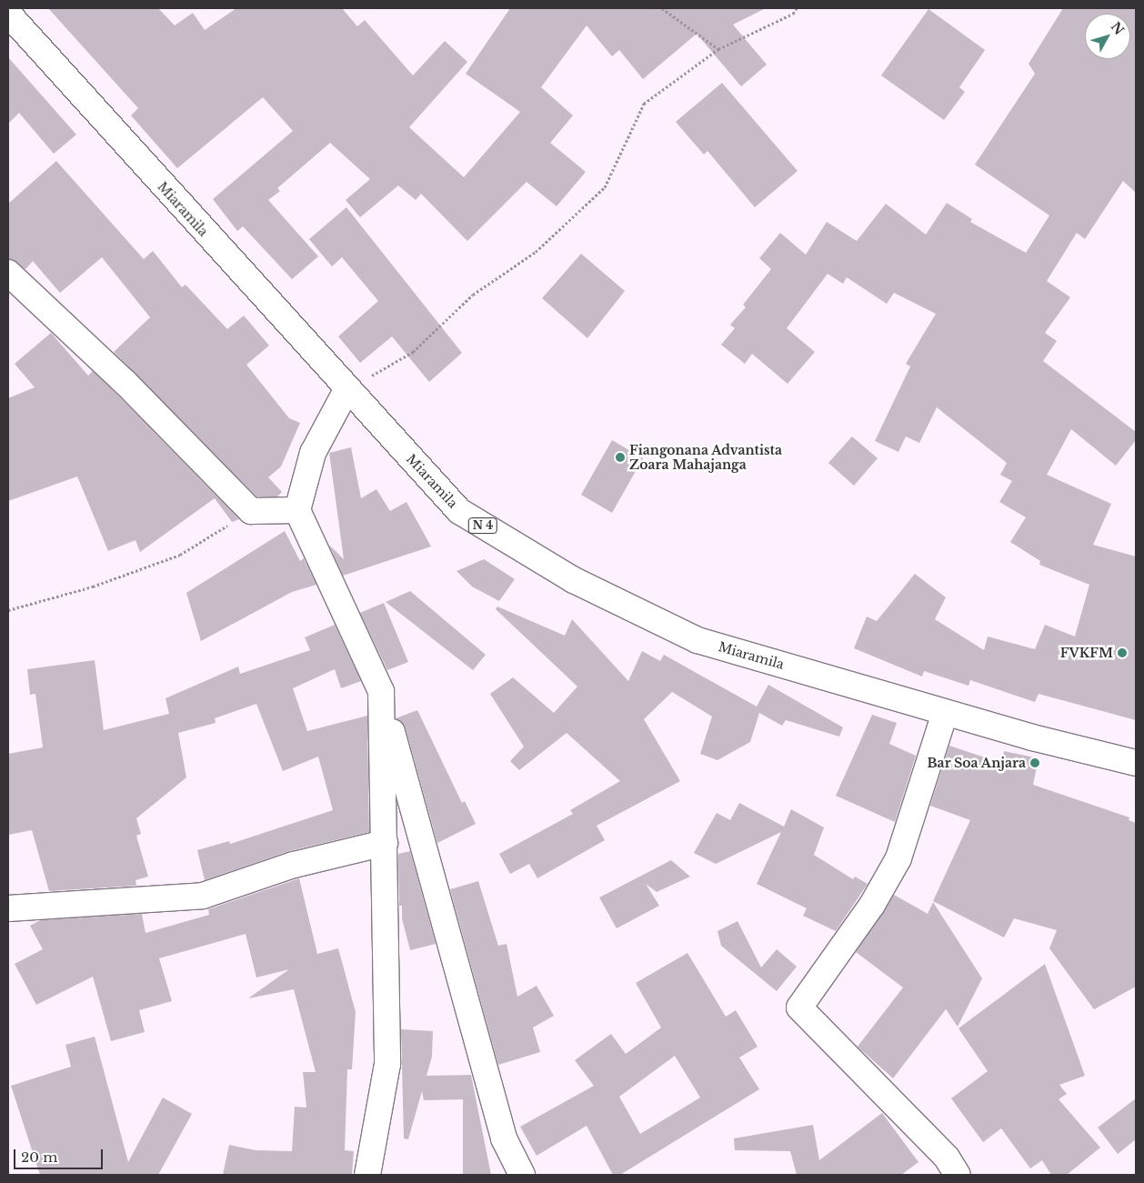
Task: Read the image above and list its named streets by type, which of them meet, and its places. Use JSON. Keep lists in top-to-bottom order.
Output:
{
  "streets": {
    "street": ["Miaramila", "N 4"]
  },
  "places": ["Fiangonana Advantista Zoara Mahajanga", "FVKFM", "Bar Soa Anjara"],
  "scale_bar": "20 m",
  "north": "top right"
}
